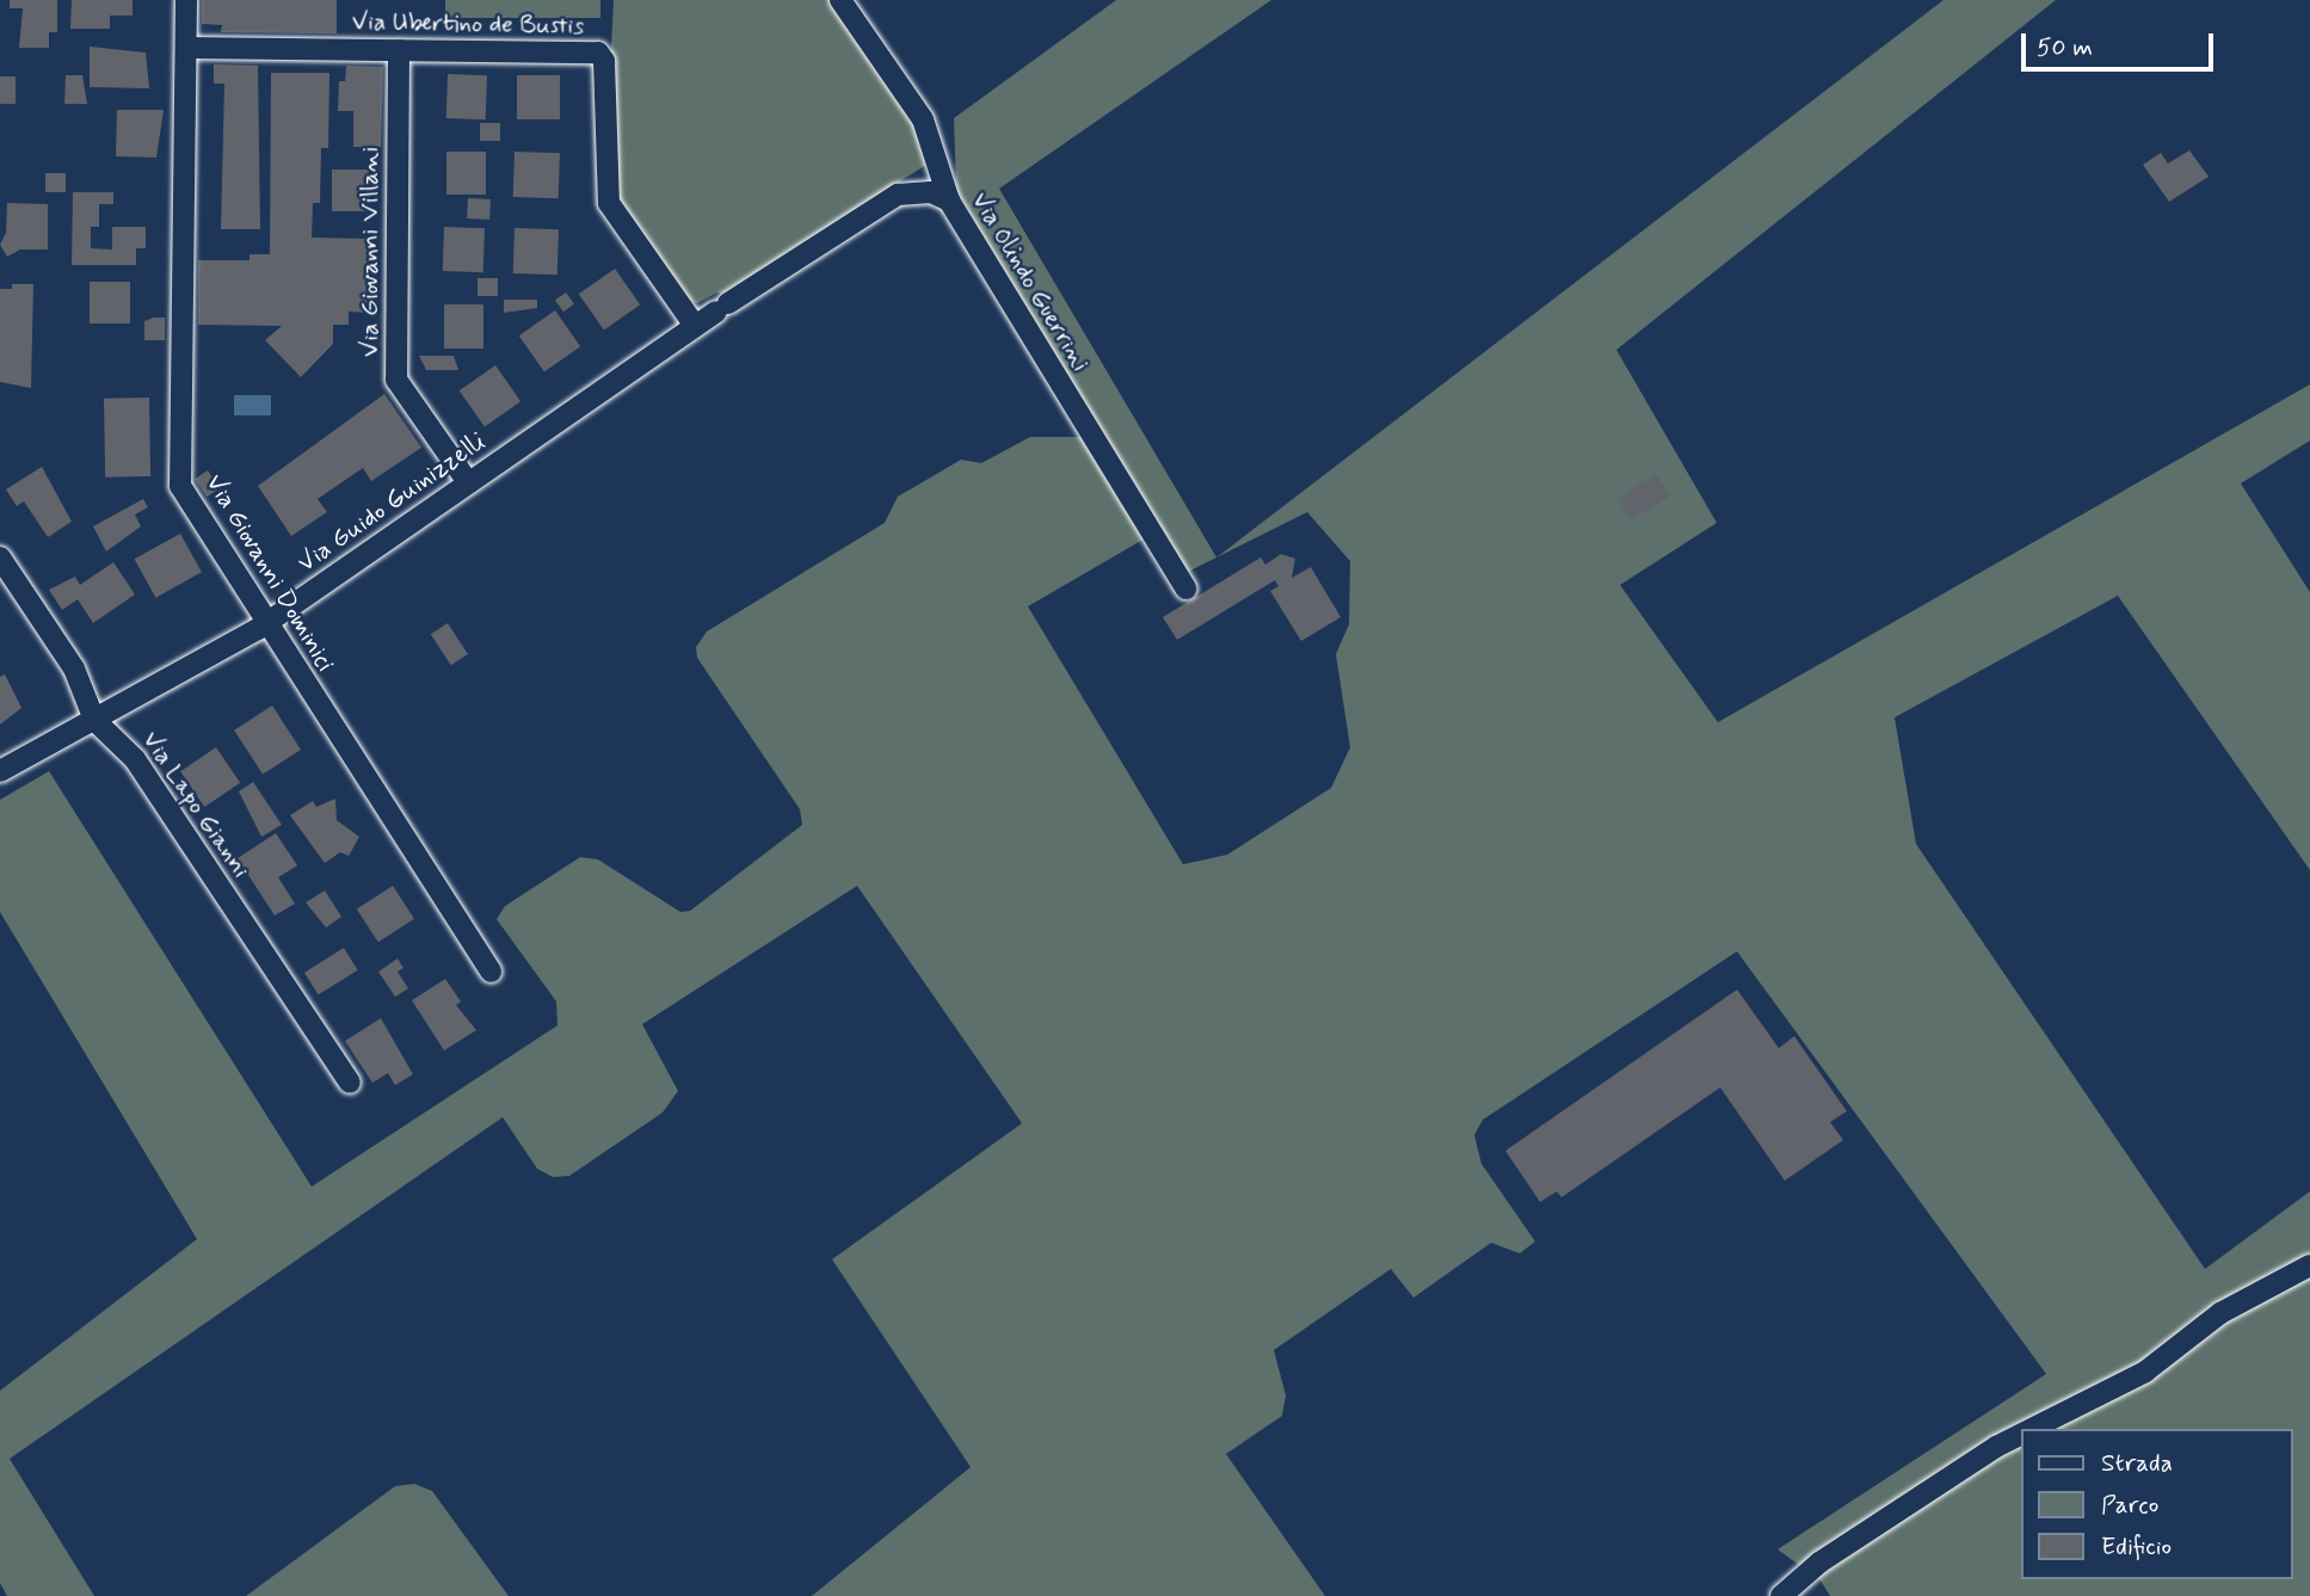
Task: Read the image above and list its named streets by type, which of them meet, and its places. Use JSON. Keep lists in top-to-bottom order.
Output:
{
  "streets": {
    "street": [
      "Via Ubertino de Bustis",
      "Via Giovanni Villani",
      "Via Olindo Guerrini",
      "Via Guido Guinizzelli",
      "Via Giovanni Dominici",
      "Via Lapo Gianni"
    ]
  },
  "crossings": [
    ["Via Ubertino de Bustis", "Via Giovanni Villani"],
    ["Via Ubertino de Bustis", "Via Guido Guinizzelli"],
    ["Via Ubertino de Bustis", "Via Giovanni Dominici"],
    ["Via Giovanni Villani", "Via Guido Guinizzelli"],
    ["Via Olindo Guerrini", "Via Guido Guinizzelli"],
    ["Via Guido Guinizzelli", "Via Giovanni Dominici"],
    ["Via Guido Guinizzelli", "Via Lapo Gianni"]
  ],
  "legend": ["Strada", "Parco", "Edificio"],
  "scale_bar": "50 m"
}
